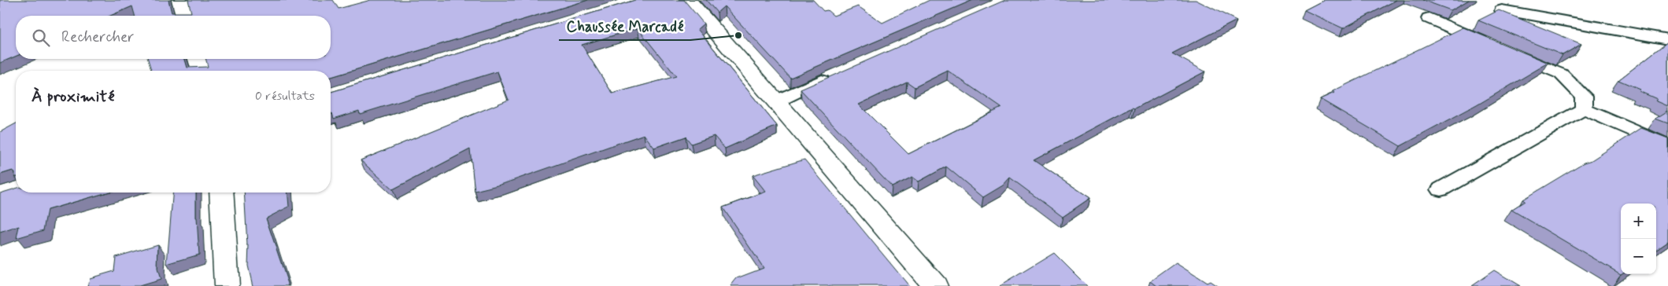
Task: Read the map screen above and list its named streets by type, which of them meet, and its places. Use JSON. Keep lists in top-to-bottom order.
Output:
{
  "places": ["Chaussée Marcadé"],
  "page": {
    "search": "Rechercher",
    "heading": ["À proximité", "0 résultats"],
    "map_buttons": ["+", "−"]
  }
}
